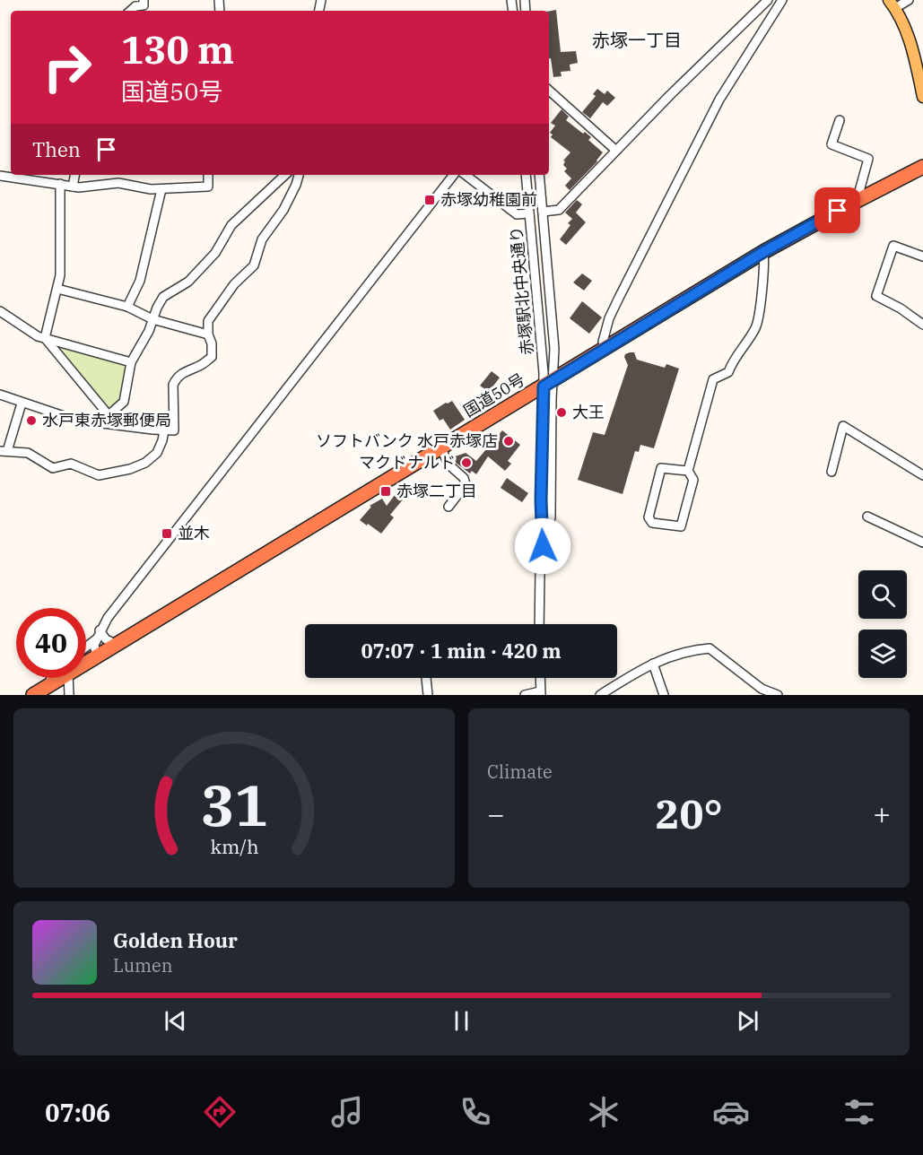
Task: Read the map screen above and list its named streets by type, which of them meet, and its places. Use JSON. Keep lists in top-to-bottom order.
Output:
{
  "streets": {
    "highway": ["国道50号"],
    "street": ["赤塚駅北中央通り"]
  },
  "crossings": [
    ["赤塚駅北中央通り", "国道50号"]
  ],
  "districts": ["赤塚一丁目"],
  "places": {
    "transit": ["赤塚幼稚園前", "赤塚二丁目", "並木"],
    "other": [
      "大王",
      "水戸東赤塚郵便局",
      "ソフトバンク 水戸赤塚店",
      "マクドナルド"
    ]
  },
  "page": {
    "turn": ["130 m", "国道50号"],
    "then": "Then",
    "limit": "40",
    "trip": "07:07 · 1 min · 420 m",
    "tile": "Climate",
    "heat": ["−", "20°", "+"],
    "song": ["Golden Hour", "Lumen"],
    "tabs": "07:06",
    "gauge": ["31", "km/h"]
  }
}
